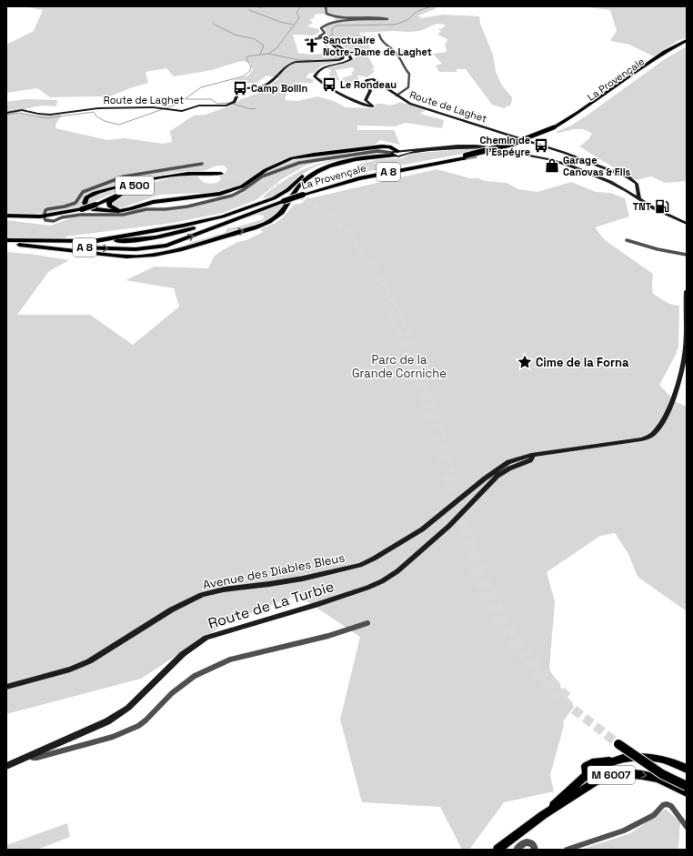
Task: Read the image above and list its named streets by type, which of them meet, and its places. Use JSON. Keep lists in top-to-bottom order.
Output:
{
  "streets": {
    "highway": ["La Provençale", "A 8", "A 500"],
    "main road": [
      "Route de Laghet",
      "Avenue des Diables Bleus",
      "Route de La Turbie",
      "M 6007"
    ]
  },
  "crossings": [
    ["Avenue des Diables Bleus", "Route de La Turbie"]
  ],
  "parks": ["Parc de la Grande Corniche"],
  "places": {
    "church": ["Sanctuaire Notre-Dame de Laghet"],
    "bus stop": ["Le Rondeau", "Camp Bollin", "Chemin de l'Espéyre"],
    "shop": ["Garage Canovas & Fils"],
    "fuel station": ["TNT"],
    "place": ["Cime de la Forna"]
  }
}
